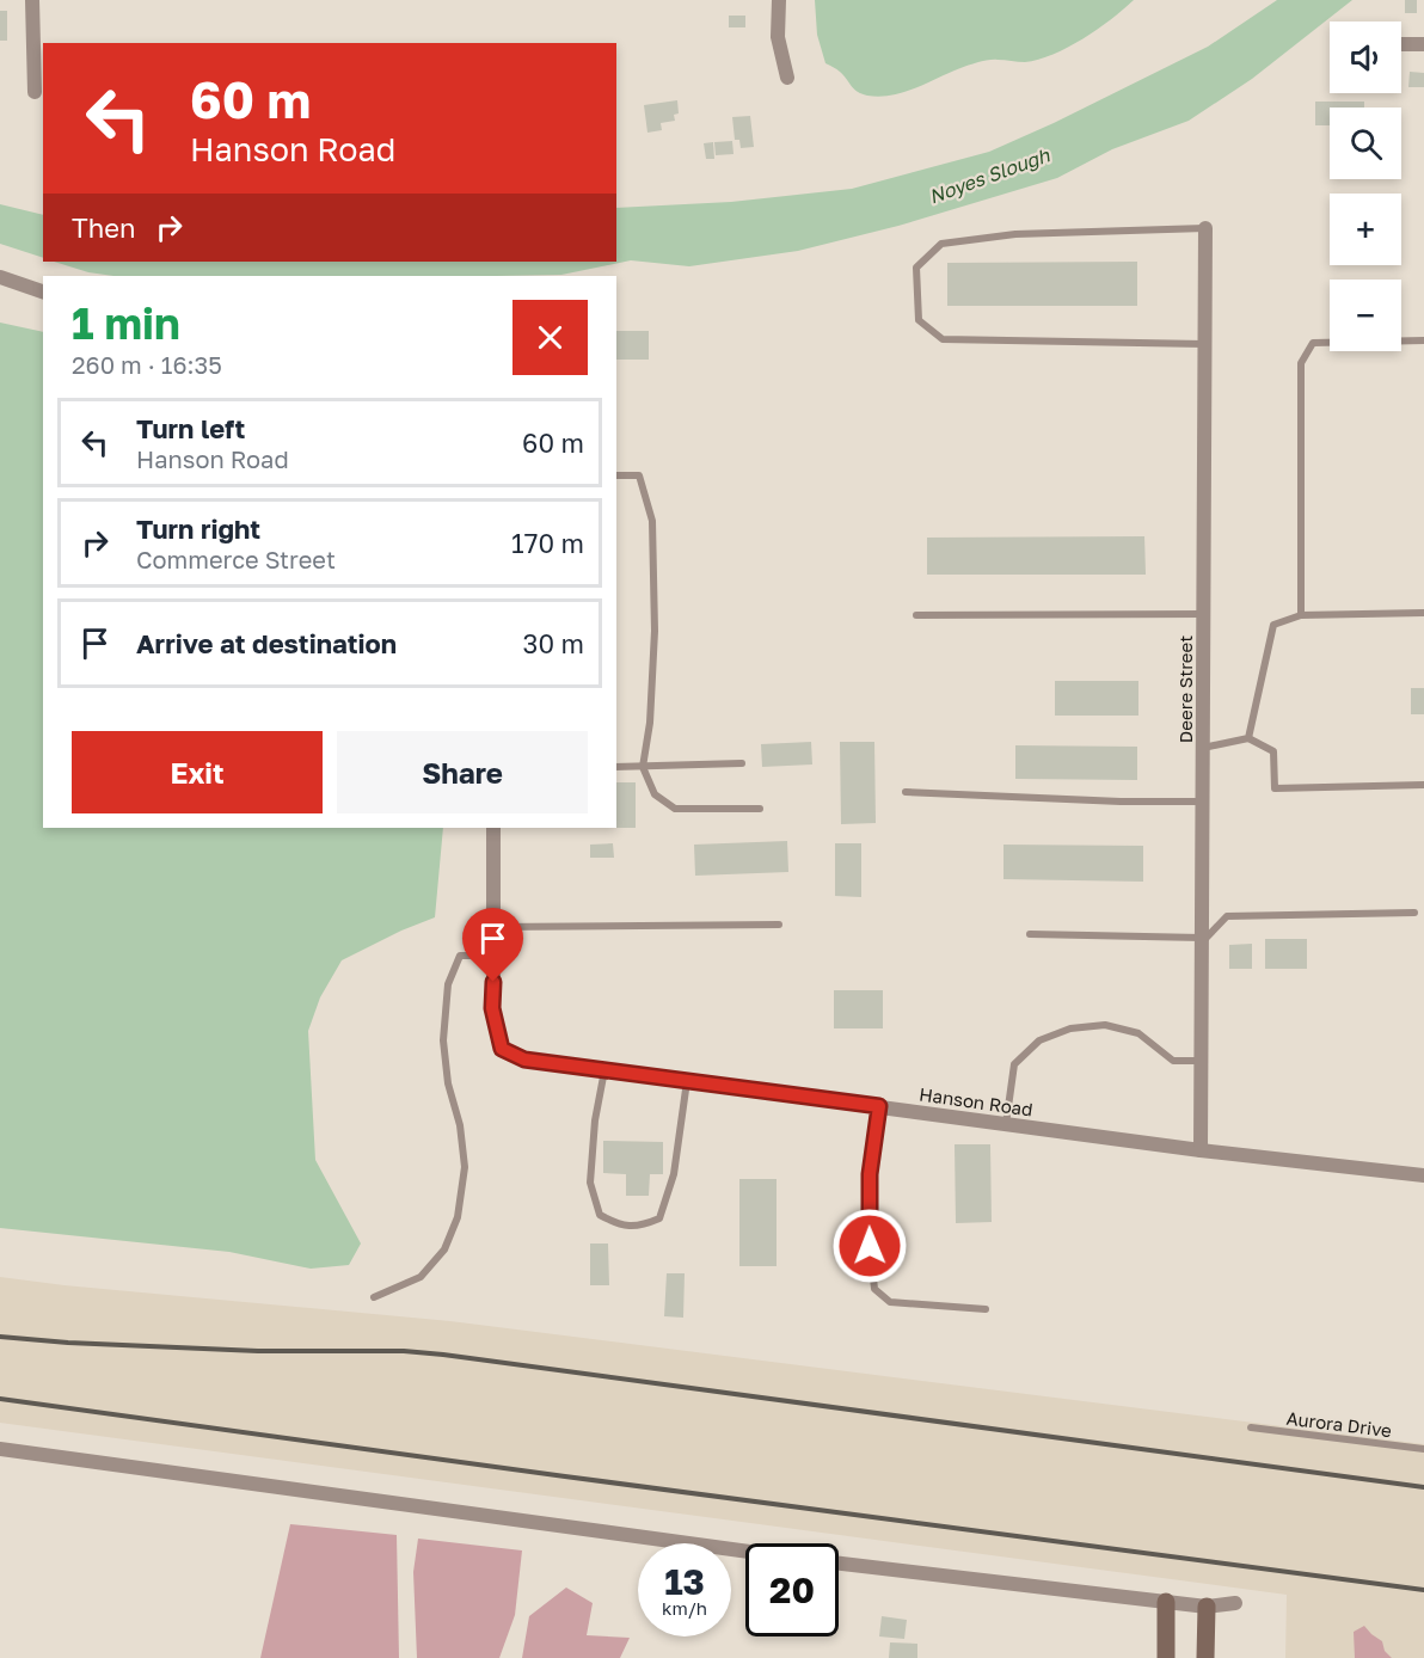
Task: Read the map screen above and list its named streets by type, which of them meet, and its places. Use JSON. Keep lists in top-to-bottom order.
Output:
{
  "streets": {
    "street": ["Deere Street", "Hanson Road"],
    "lane": ["Aurora Drive"]
  },
  "crossings": [
    ["Deere Street", "Hanson Road"]
  ],
  "water": ["Noyes Slough"],
  "page": {
    "map_buttons": ["+", "−"],
    "turn": ["60 m", "Hanson Road"],
    "then": "Then",
    "heading": ["1 min", "260 m · 16:35"],
    "list": [
      {
        "name": "Turn left",
        "note": "Hanson Road",
        "value": "60 m"
      },
      {
        "name": "Turn right",
        "note": "Commerce Street",
        "value": "170 m"
      },
      {
        "name": "Arrive at destination",
        "value": "30 m"
      }
    ],
    "buttons": ["Exit", "Share"],
    "speed": "13 km/h",
    "limit": "20"
  }
}
